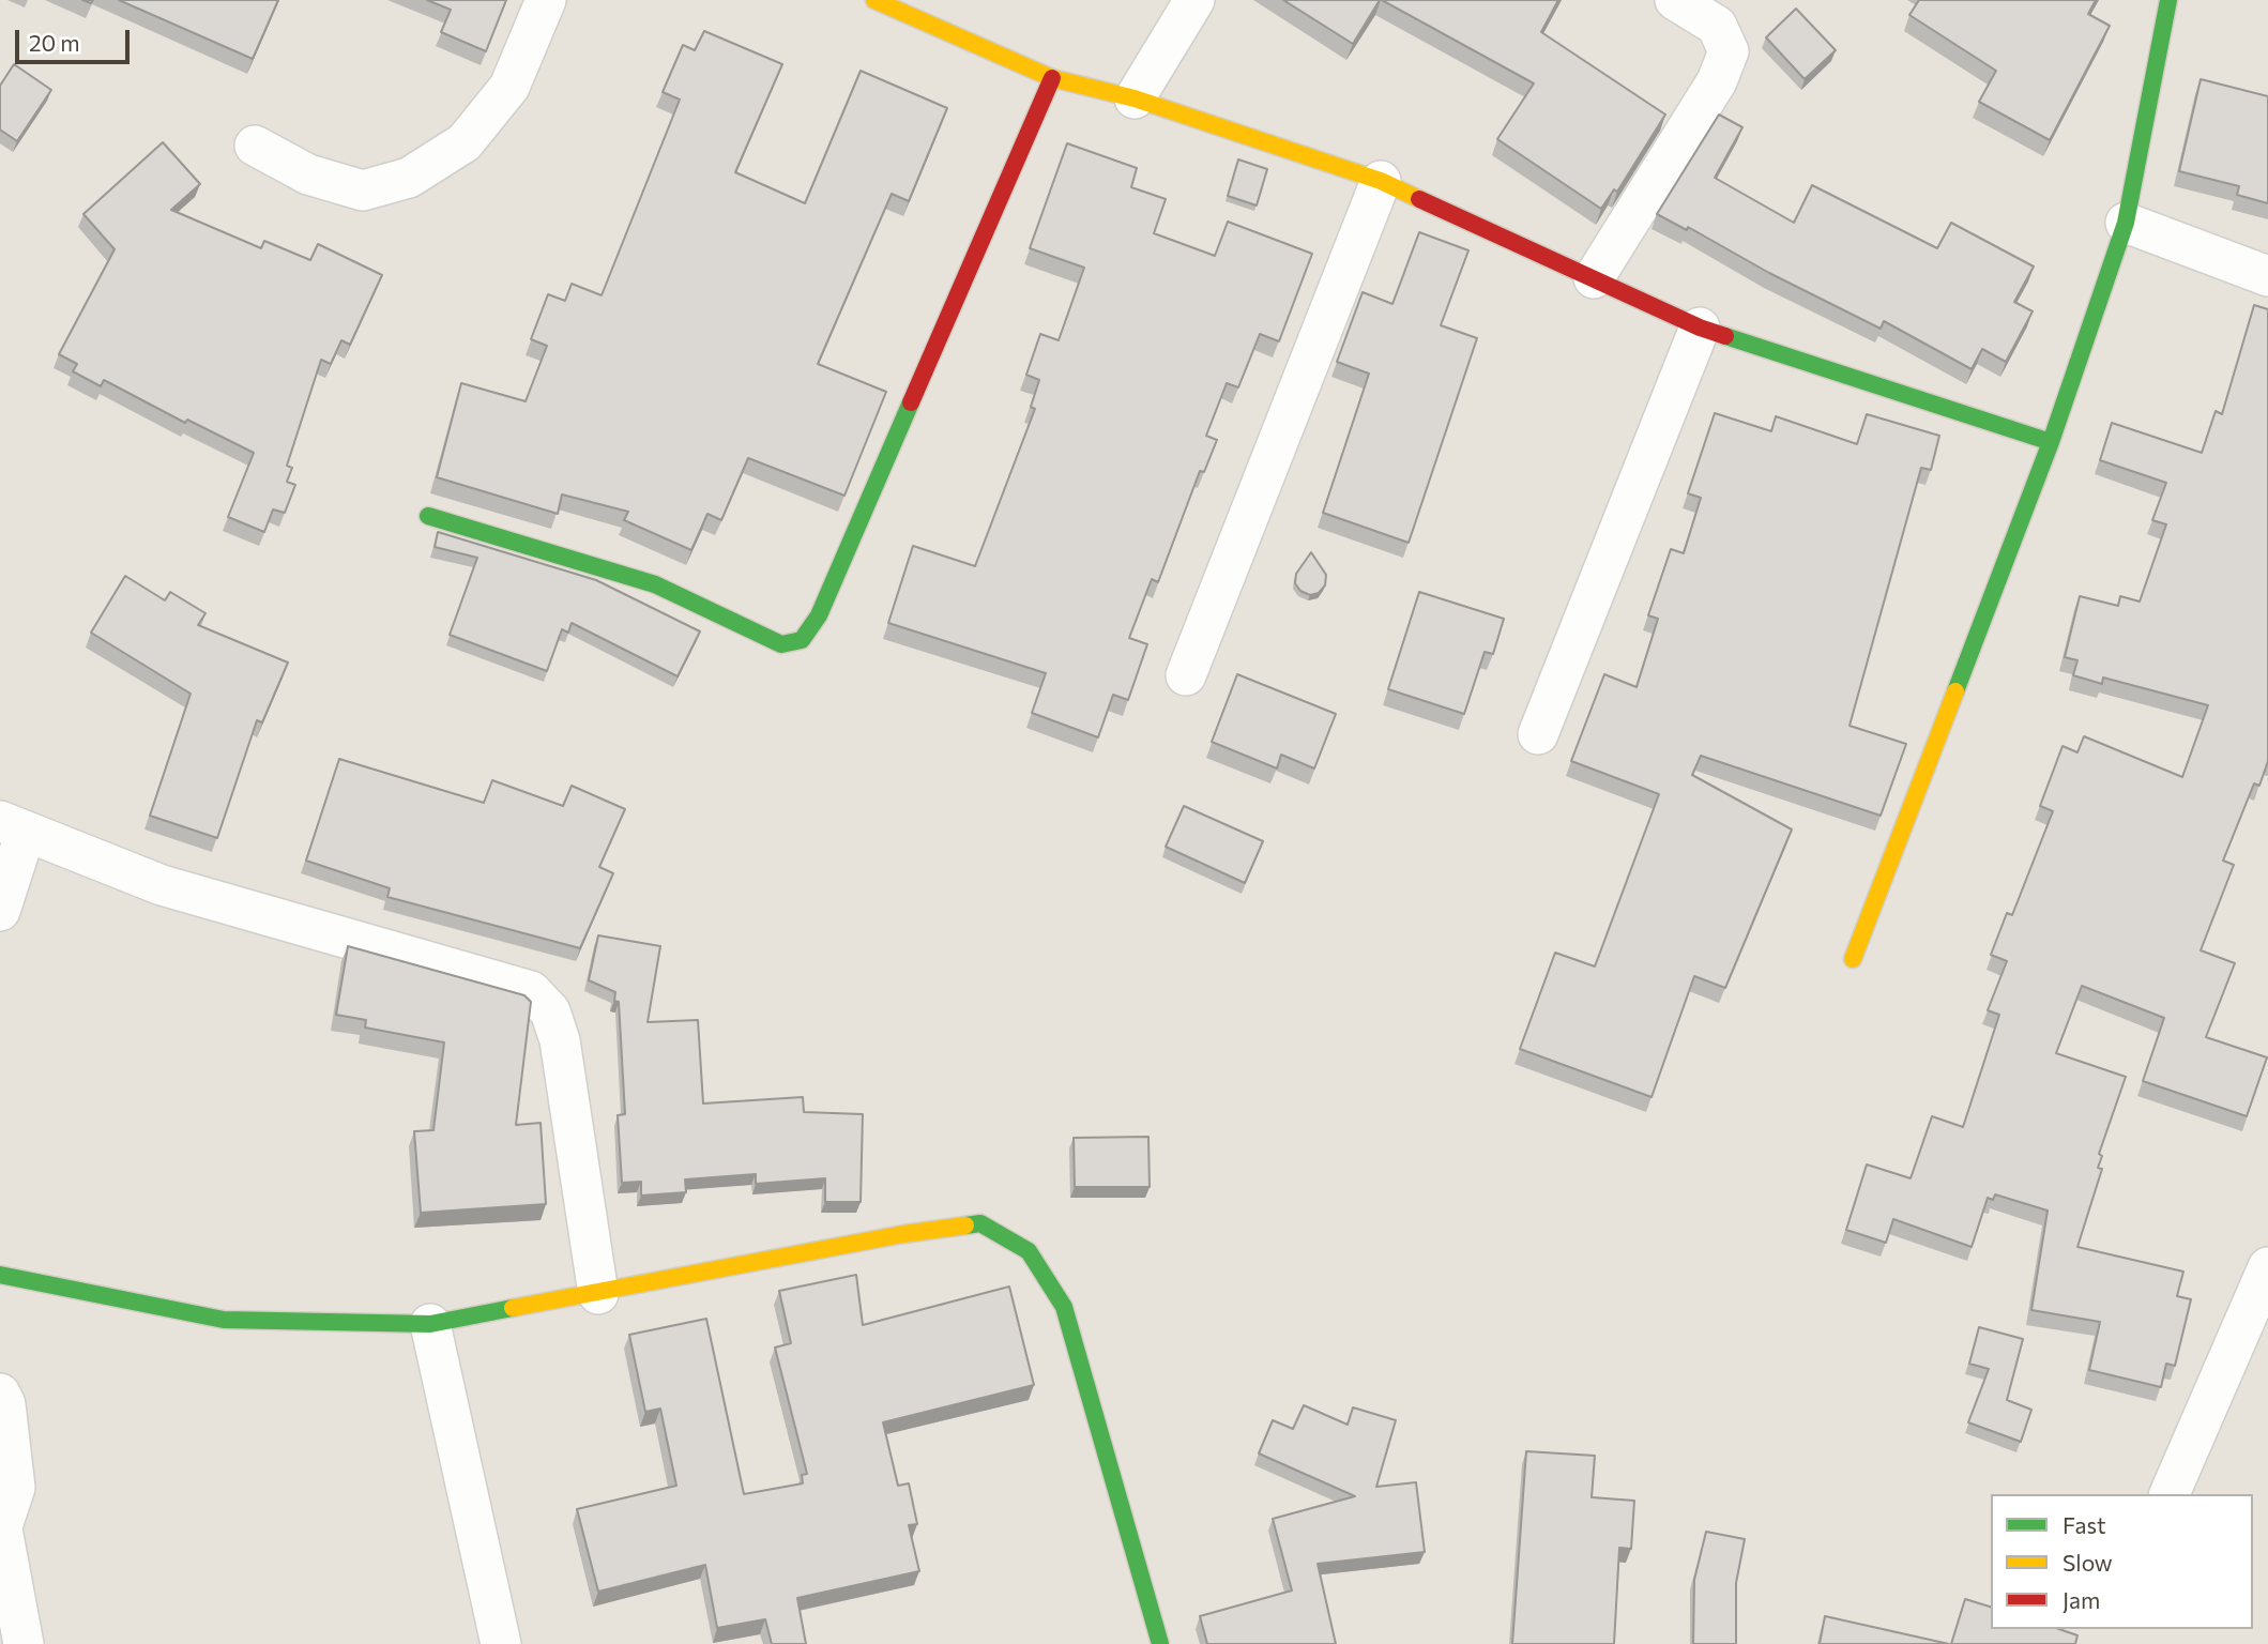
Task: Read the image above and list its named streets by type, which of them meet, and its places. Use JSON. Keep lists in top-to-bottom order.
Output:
{
  "legend": ["Fast", "Slow", "Jam"],
  "scale_bar": "20 m"
}
